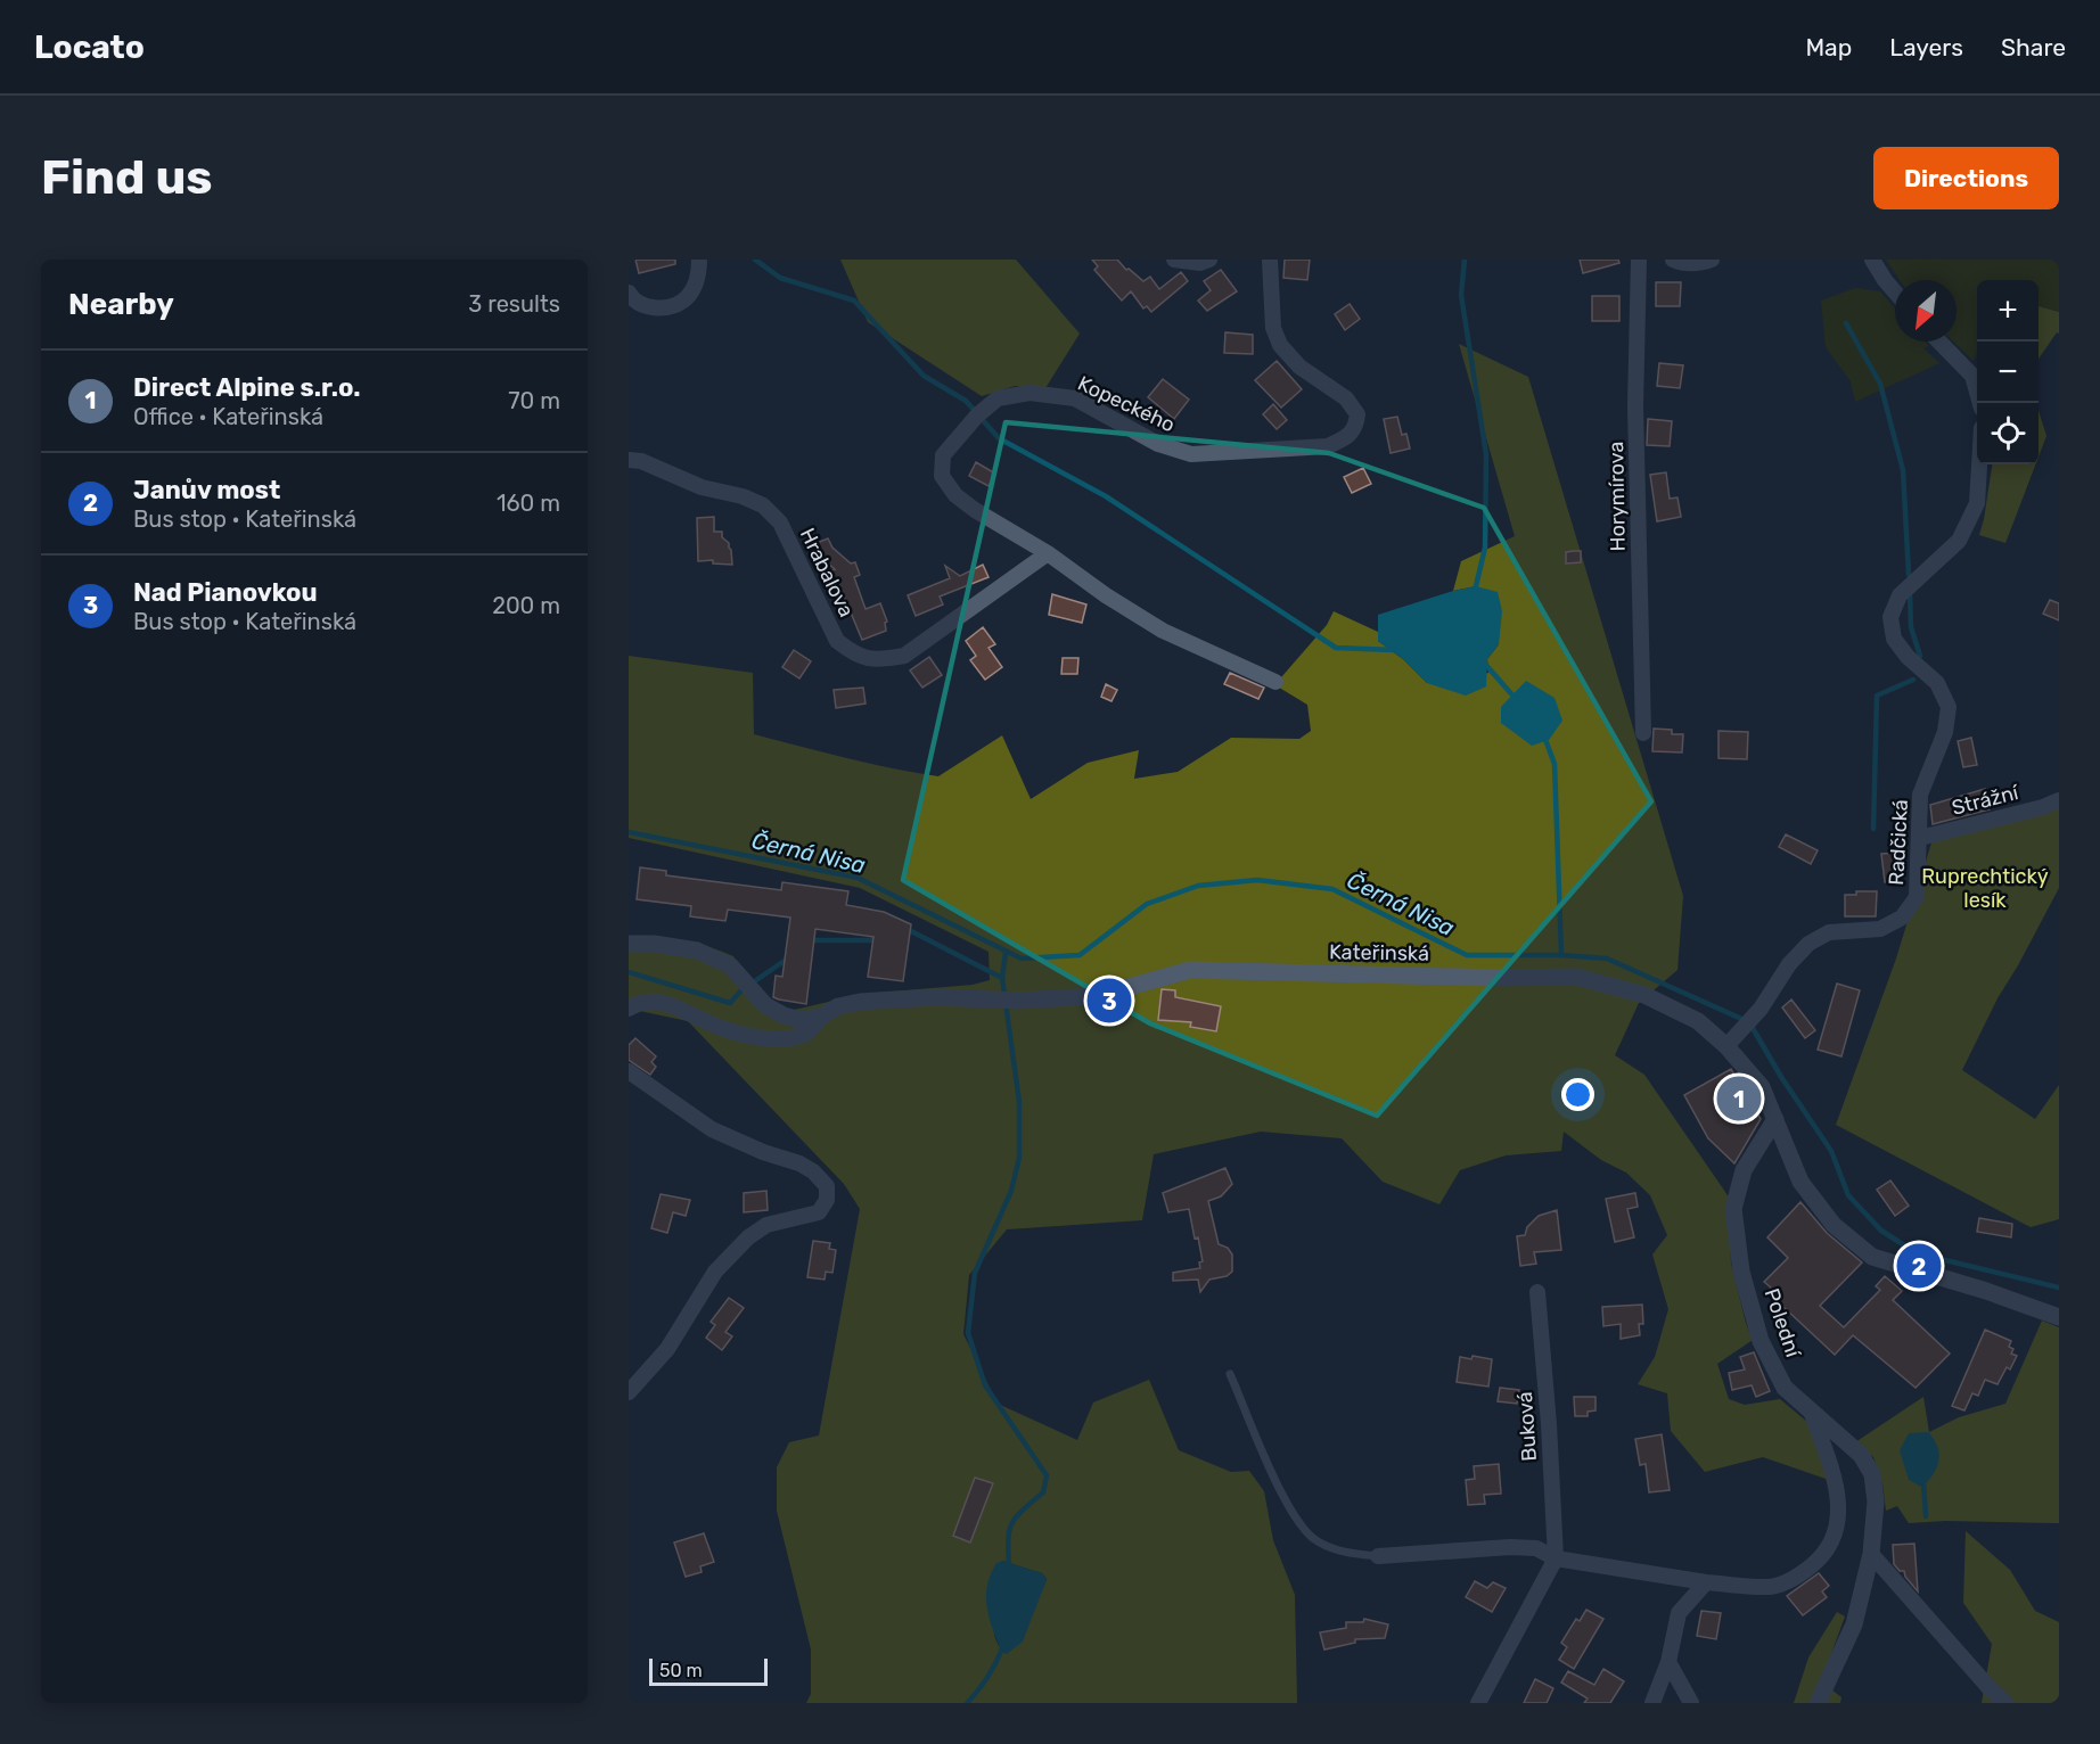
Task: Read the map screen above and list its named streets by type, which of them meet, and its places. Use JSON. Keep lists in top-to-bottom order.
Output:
{
  "streets": {
    "street": [
      "Kopeckého",
      "Horymírova",
      "Hrabalova",
      "Strážní",
      "Radčická",
      "Kateřinská",
      "Polední",
      "Buková"
    ]
  },
  "crossings": [
    ["Kopeckého", "Hrabalova"],
    ["Strážní", "Radčická"],
    ["Radčická", "Kateřinská"],
    ["Kateřinská", "Polední"]
  ],
  "water": ["Černá Nisa"],
  "parks": ["Ruprechtický lesík"],
  "scale_bar": "50 m",
  "north": "bottom left",
  "page": {
    "header": "Locato",
    "nav": ["Map", "Layers", "Share"],
    "buttons": "Directions",
    "title": "Find us",
    "heading": ["Nearby", "3 results"],
    "map_buttons": ["+", "−"],
    "list": [
      {
        "mark": "1",
        "name": "Direct Alpine s.r.o.",
        "note": "Office · Kateřinská",
        "value": "70 m"
      },
      {
        "mark": "2",
        "name": "Janův most",
        "note": "Bus stop · Kateřinská",
        "value": "160 m"
      },
      {
        "mark": "3",
        "name": "Nad Pianovkou",
        "note": "Bus stop · Kateřinská",
        "value": "200 m"
      }
    ],
    "pins": ["3", "1", "2"],
    "scale": "50 m"
  }
}
